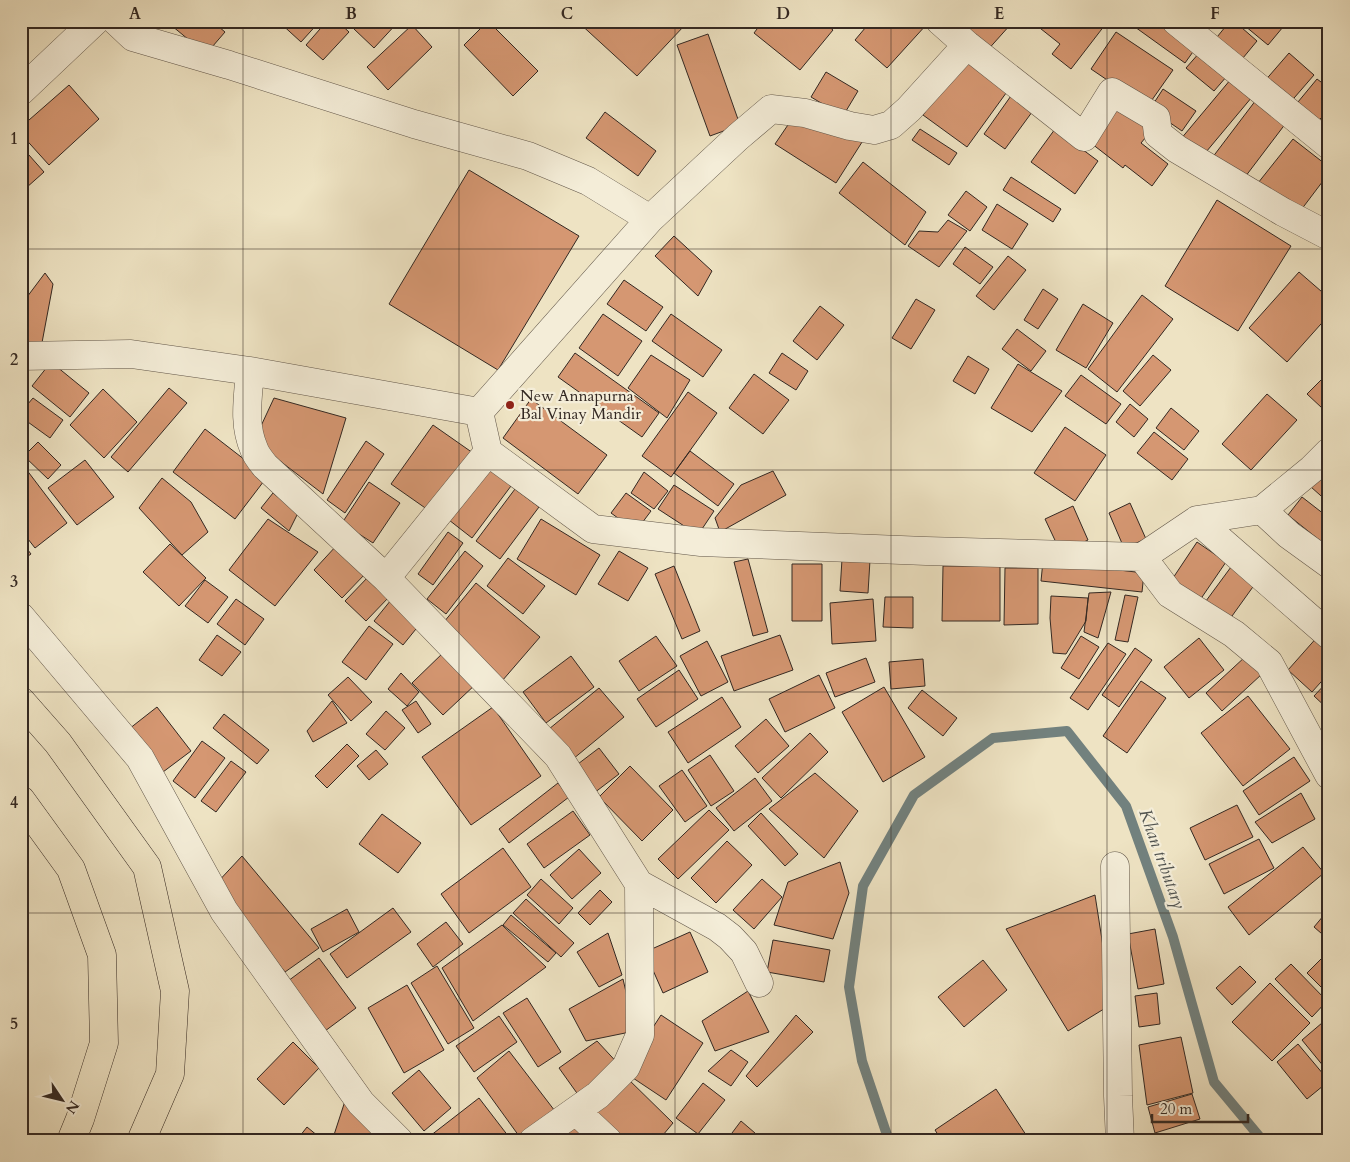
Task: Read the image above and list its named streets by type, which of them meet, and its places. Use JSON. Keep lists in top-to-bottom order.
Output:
{
  "water": ["Khan tributary"],
  "places": ["New Annapurna Bal Vinay Mandir"],
  "scale_bar": "20 m",
  "north": "bottom right",
  "grid": {
    "columns": [
      "A",
      "B",
      "C",
      "D",
      "E",
      "F"
    ],
    "rows": [
      "1",
      "2",
      "3",
      "4",
      "5"
    ]
  }
}
